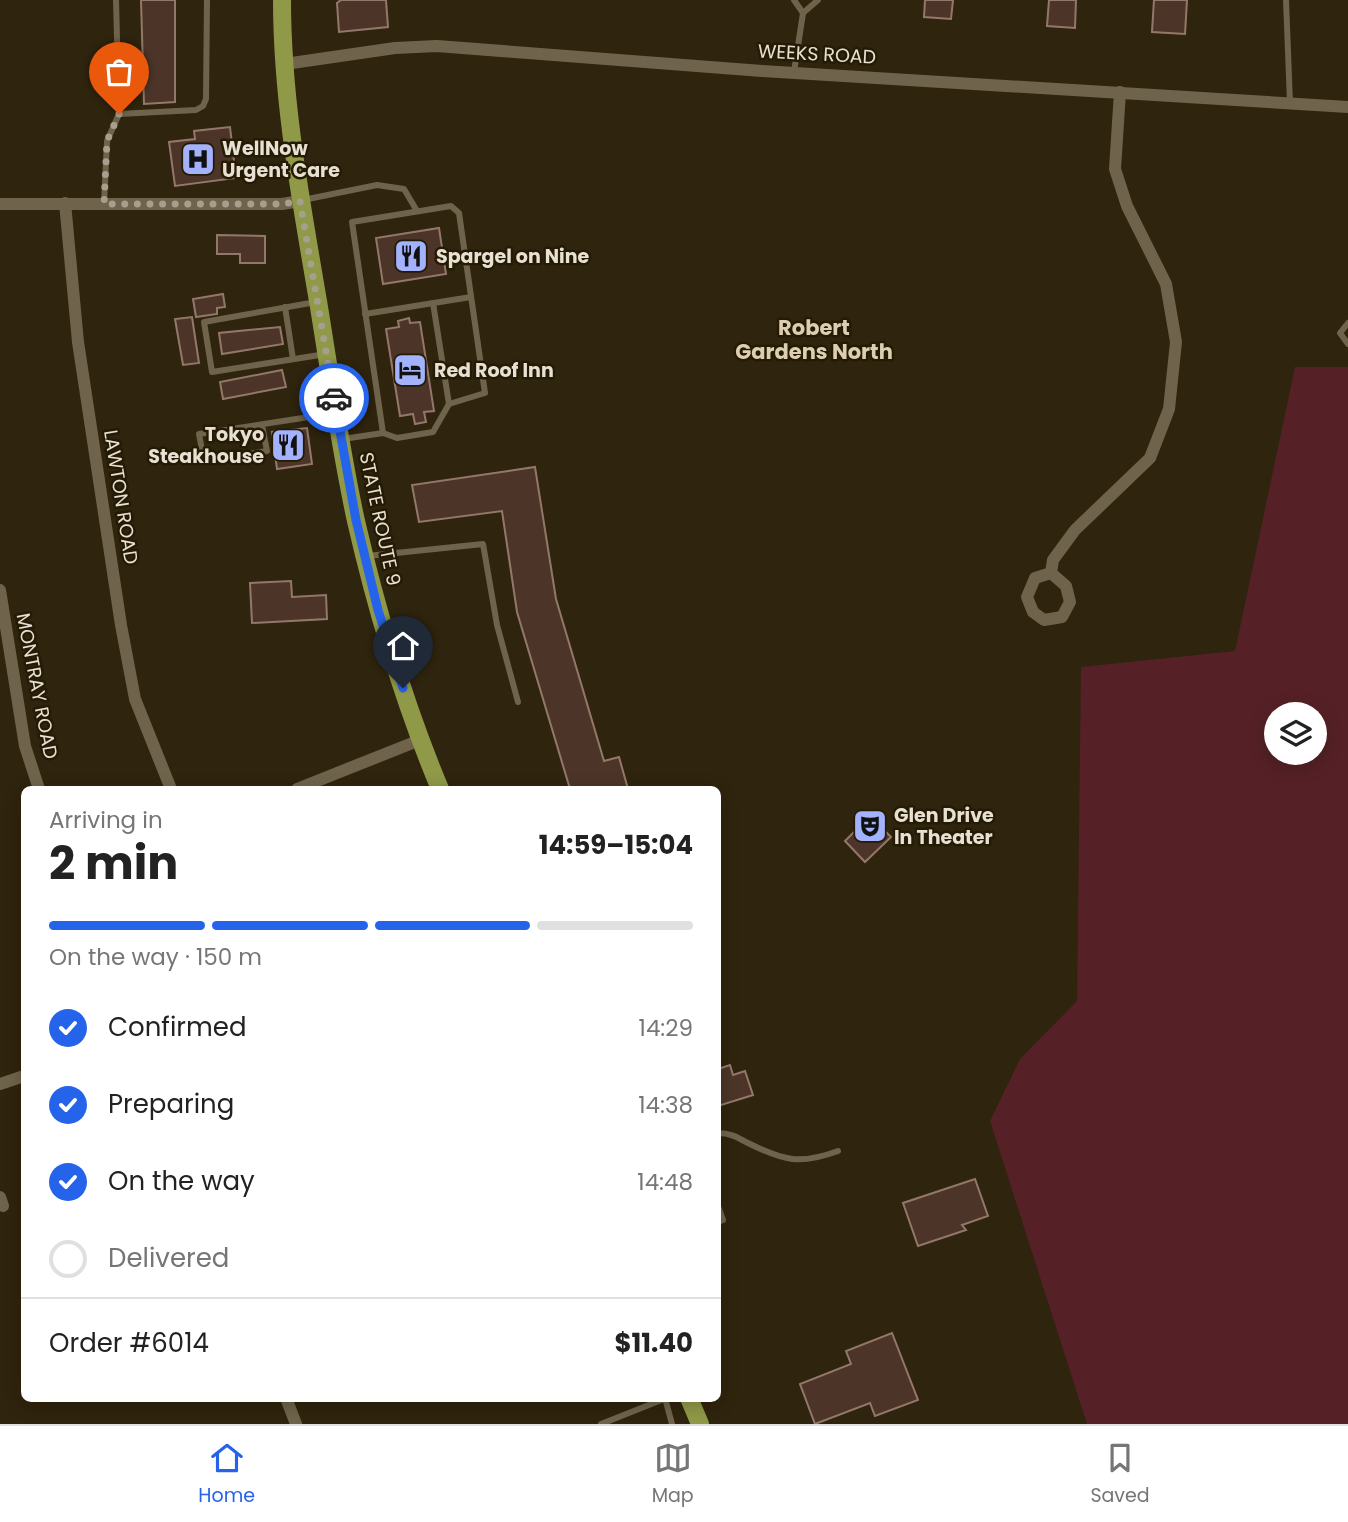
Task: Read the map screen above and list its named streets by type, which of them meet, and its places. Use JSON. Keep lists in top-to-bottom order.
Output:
{
  "streets": {
    "main road": ["STATE ROUTE 9"],
    "street": ["WEEKS ROAD", "LAWTON ROAD", "MONTRAY ROAD"]
  },
  "crossings": [
    ["WEEKS ROAD", "STATE ROUTE 9"]
  ],
  "districts": ["Robert Gardens North"],
  "places": {
    "hospital": ["WellNow Urgent Care"],
    "restaurant": ["Spargel on Nine", "Tokyo Steakhouse"],
    "hotel": ["Red Roof Inn"],
    "theatre": ["Glen Drive In Theater"]
  },
  "page": {
    "heading": ["2 min", "Arriving in", "14:59–15:04"],
    "panel": ["Order #6014", "$11.40"],
    "bar": "On the way · 150 m",
    "list": [
      ["Confirmed", "14:29"],
      ["Preparing", "14:38"],
      ["On the way", "14:48"],
      "Delivered"
    ],
    "tabs": ["Home", "Map", "Saved"]
  }
}
